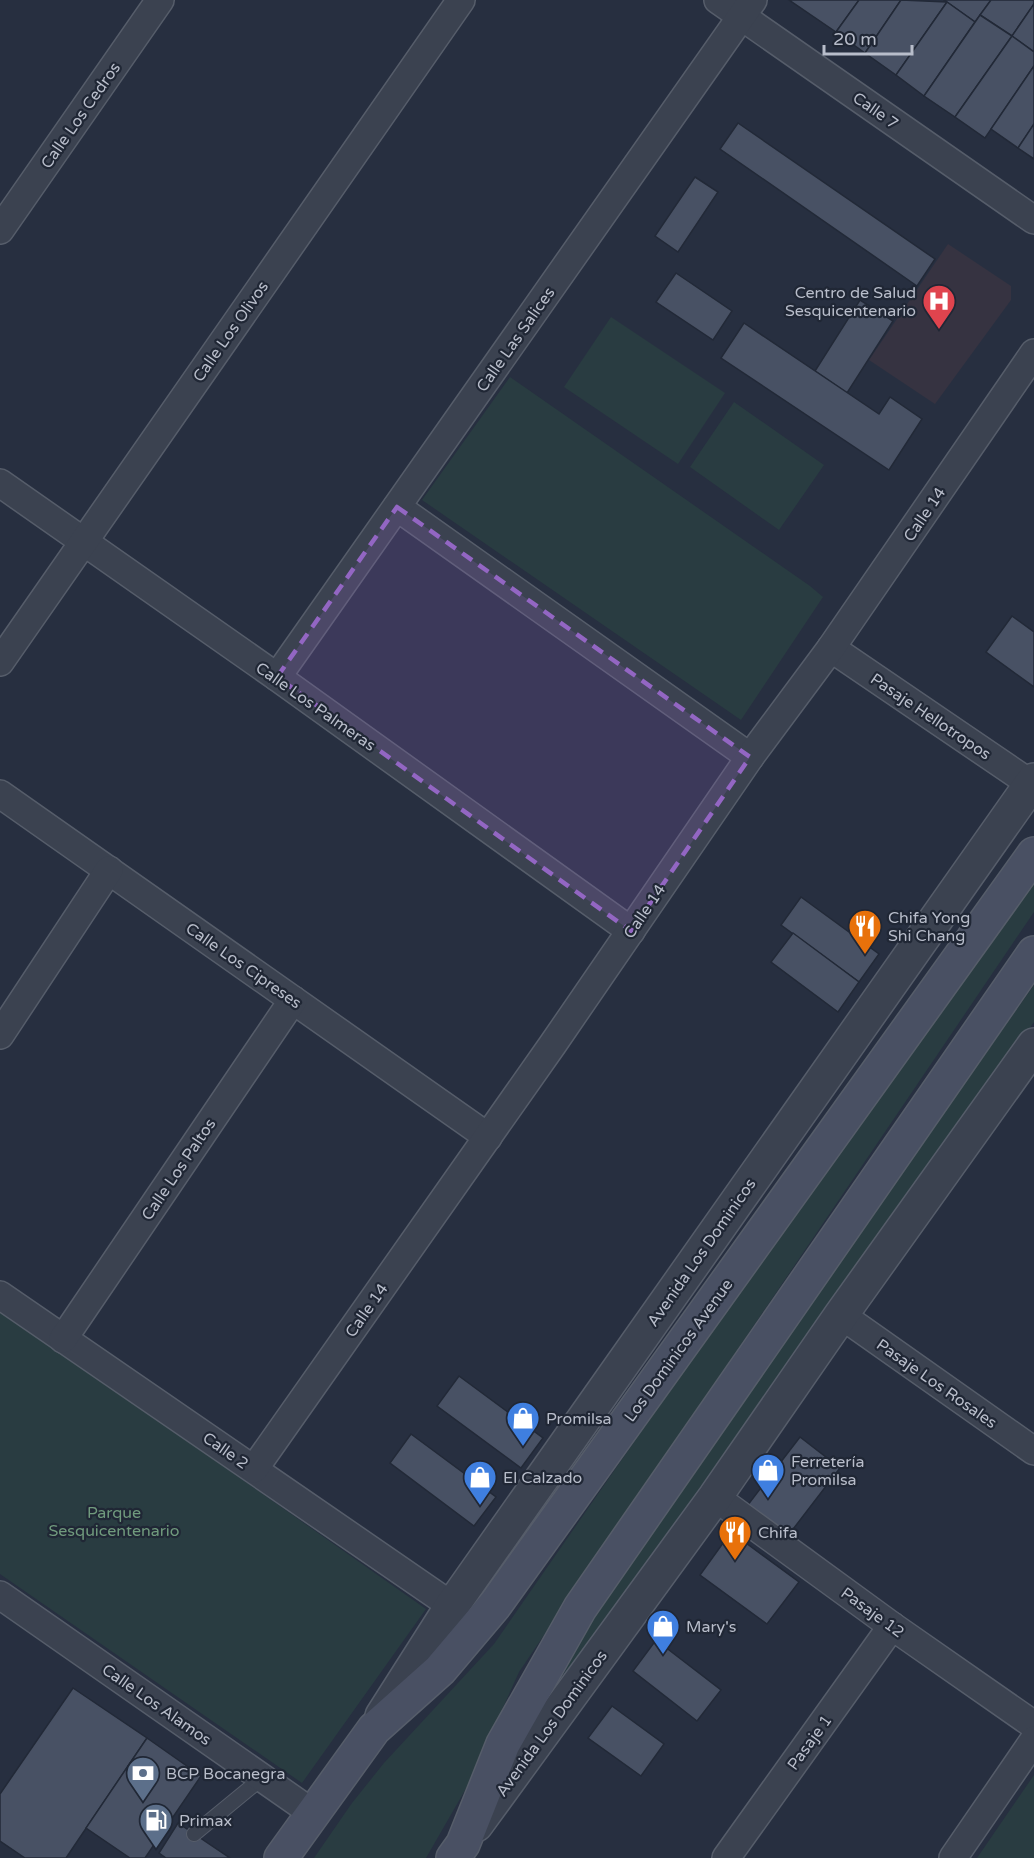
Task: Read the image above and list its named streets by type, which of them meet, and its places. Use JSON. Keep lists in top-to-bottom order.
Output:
{
  "streets": {
    "main road": ["Los Dominicos Avenue"],
    "street": [
      "Calle 7",
      "Calle Los Cedros",
      "Calle Los Olivos",
      "Calle Las Salices",
      "Calle 14",
      "Calle Los Palmeras",
      "Pasaje Hellotropos",
      "Calle Los Cipreses",
      "Calle Los Paltos",
      "Avenida Los Dominicos",
      "Pasaje Los Rosales",
      "Calle 2",
      "Pasaje 12",
      "Calle Los Alamos",
      "Pasaje 1"
    ]
  },
  "crossings": [
    ["Calle 7", "Calle Las Salices"],
    ["Calle Los Olivos", "Calle Los Palmeras"],
    ["Calle Las Salices", "Calle Los Palmeras"],
    ["Calle 14", "Calle Los Palmeras"],
    ["Calle 14", "Pasaje Hellotropos"],
    ["Calle 14", "Calle Los Cipreses"],
    ["Calle 14", "Calle 2"],
    ["Pasaje Hellotropos", "Avenida Los Dominicos"],
    ["Calle Los Cipreses", "Calle Los Paltos"],
    ["Calle Los Paltos", "Calle 2"],
    ["Avenida Los Dominicos", "Los Dominicos Avenue"],
    ["Avenida Los Dominicos", "Pasaje Los Rosales"],
    ["Avenida Los Dominicos", "Calle 2"],
    ["Avenida Los Dominicos", "Pasaje 12"],
    ["Los Dominicos Avenue", "Calle Los Alamos"],
    ["Pasaje 12", "Pasaje 1"]
  ],
  "parks": ["Parque Sesquicentenario"],
  "places": {
    "hospital": ["Centro de Salud Sesquicentenario"],
    "restaurant": ["Chifa Yong Shi Chang", "Chifa"],
    "shop": [
      "Promilsa",
      "Ferretería Promilsa",
      "El Calzado",
      "Mary's"
    ],
    "bank": ["BCP Bocanegra"],
    "fuel station": ["Primax"]
  },
  "scale_bar": "20 m"
}
